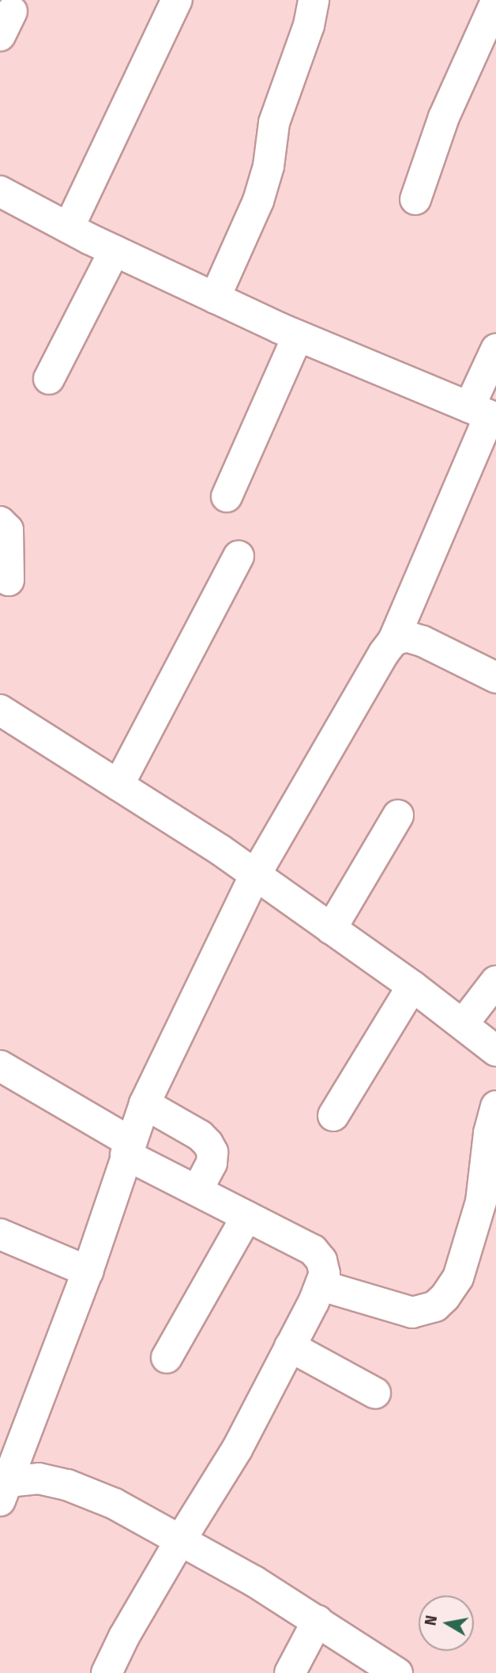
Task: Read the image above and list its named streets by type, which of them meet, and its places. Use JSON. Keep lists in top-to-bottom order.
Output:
{
  "north": "left"
}
